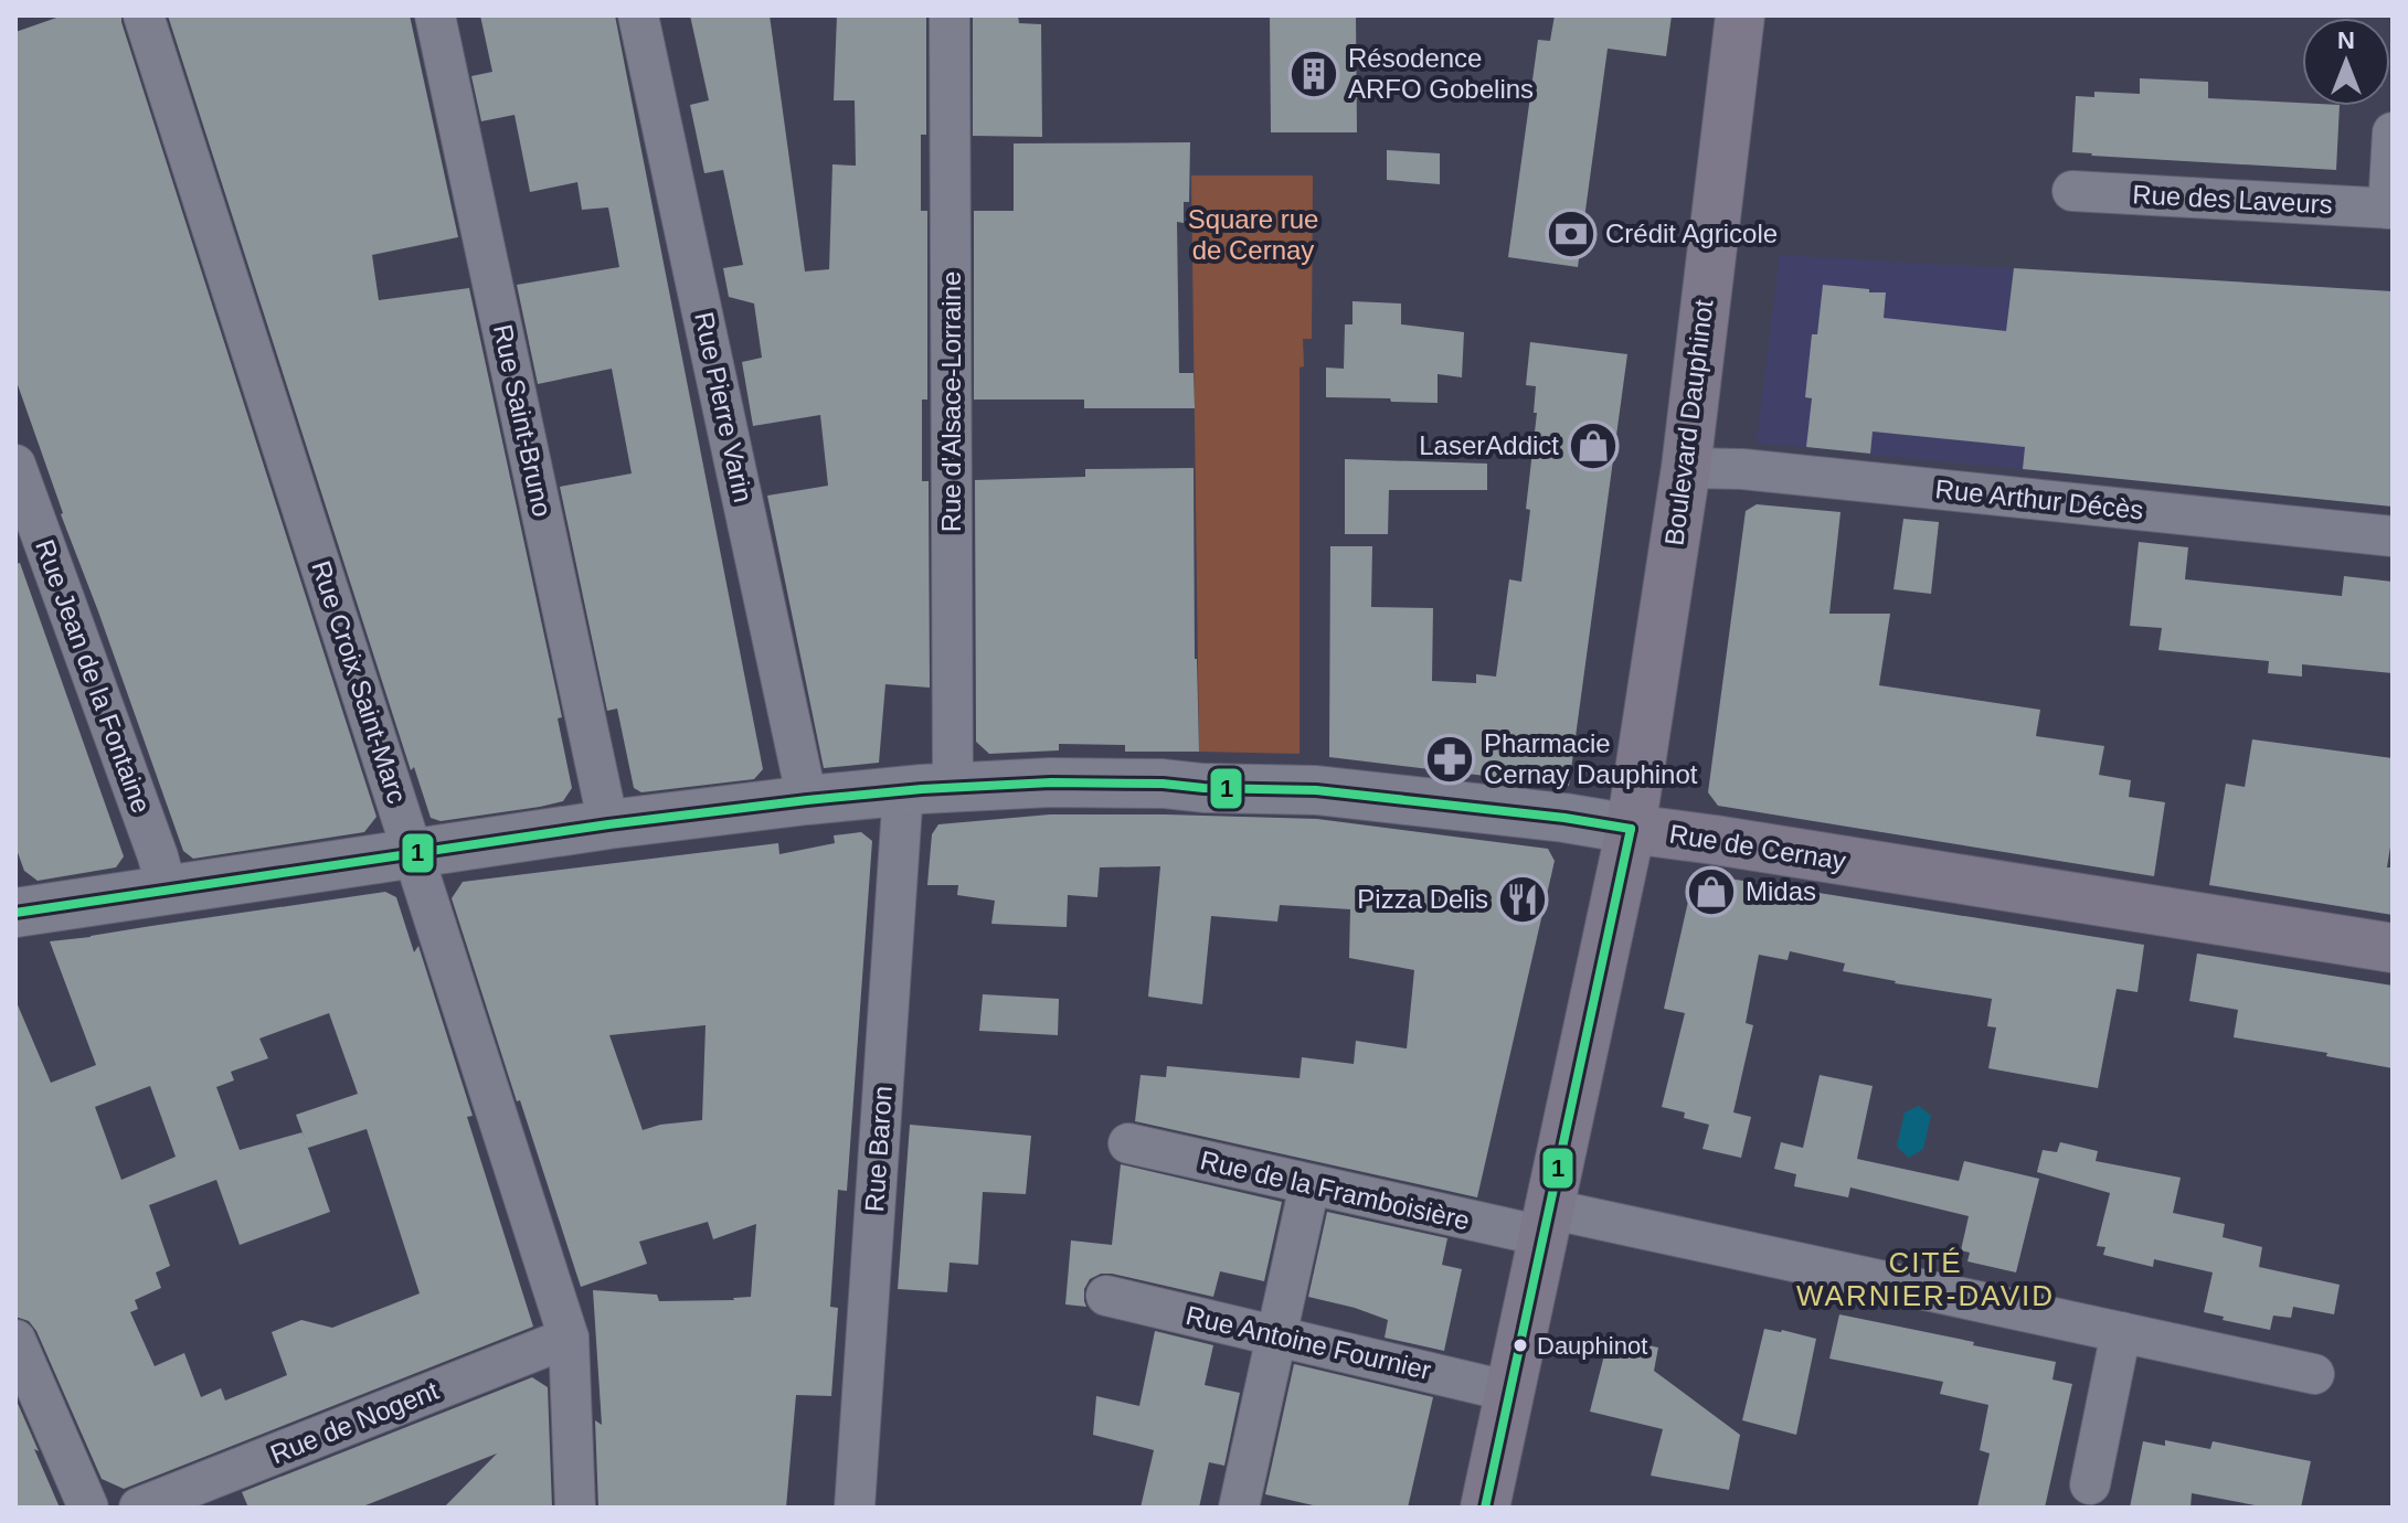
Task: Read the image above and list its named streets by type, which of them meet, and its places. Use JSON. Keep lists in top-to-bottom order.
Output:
{
  "streets": {
    "main road": ["Boulevard Dauphinot", "Rue de Cernay"],
    "street": [
      "Rue des Laveurs",
      "Rue d'Alsace-Lorraine",
      "Rue Pierre Varin",
      "Rue Saint-Bruno",
      "Rue Arthur Décès",
      "Rue Jean de la Fontaine",
      "Rue Croix Saint-Marc",
      "Rue Baron",
      "Rue de la Framboisière",
      "Rue Antoine Fournier",
      "Rue de Nogent"
    ]
  },
  "crossings": [
    ["Rue d'Alsace-Lorraine", "Rue de Cernay"],
    ["Rue Pierre Varin", "Rue de Cernay"],
    ["Rue Saint-Bruno", "Rue de Cernay"],
    ["Boulevard Dauphinot", "Rue Arthur Décès"],
    ["Boulevard Dauphinot", "Rue de Cernay"],
    ["Boulevard Dauphinot", "Rue de la Framboisière"],
    ["Boulevard Dauphinot", "Rue Antoine Fournier"],
    ["Rue Jean de la Fontaine", "Rue de Cernay"],
    ["Rue Croix Saint-Marc", "Rue de Cernay"],
    ["Rue Croix Saint-Marc", "Rue de Nogent"],
    ["Rue de Cernay", "Rue Baron"]
  ],
  "districts": ["CITÉ WARNIER-DAVID"],
  "parks": ["Square rue de Cernay"],
  "places": {
    "building": ["Résodence ARFO Gobelins"],
    "bank": ["Crédit Agricole"],
    "shop": ["LaserAddict", "Midas"],
    "pharmacy": ["Pharmacie Cernay Dauphinot"],
    "restaurant": ["Pizza Delis"],
    "other": ["Dauphinot"]
  },
  "lines": ["transit line 1"],
  "north": "top"
}
